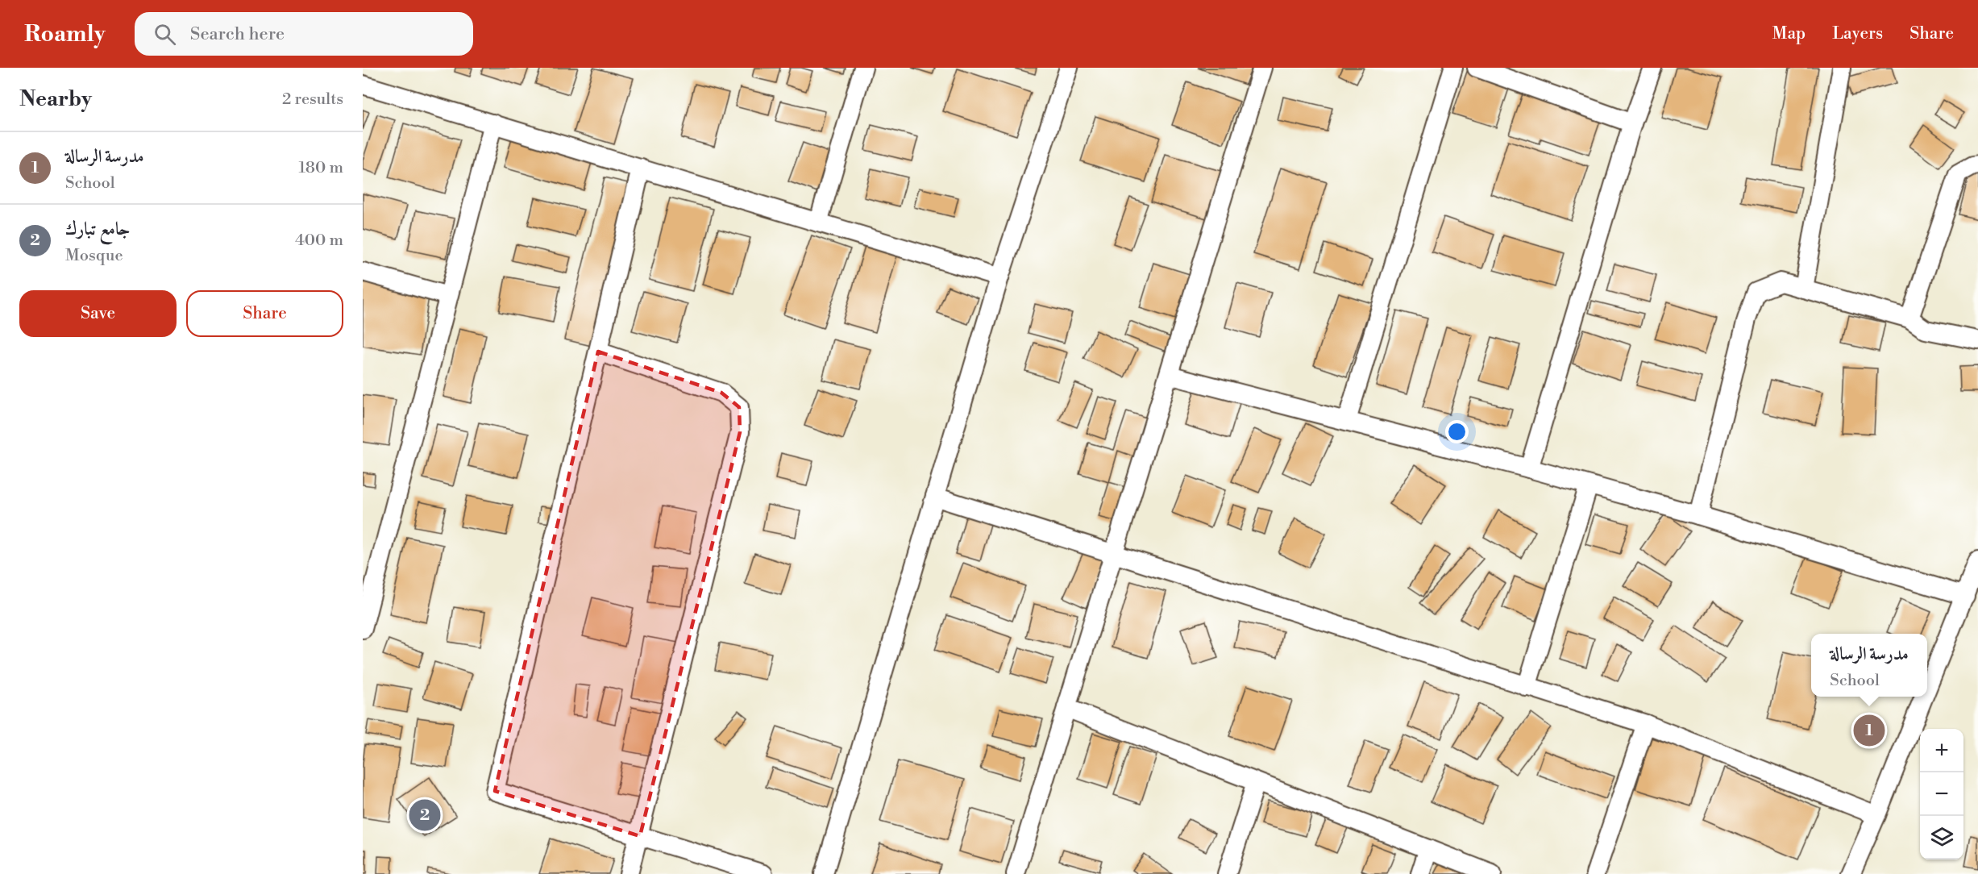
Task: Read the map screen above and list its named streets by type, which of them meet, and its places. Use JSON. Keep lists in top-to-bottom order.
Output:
{
  "page": {
    "header": "Roamly",
    "search": "Search here",
    "nav": ["Map", "Layers", "Share"],
    "heading": ["Nearby", "2 results"],
    "list": [
      {
        "mark": "1",
        "name": "مدرسة الرسالة",
        "note": "School",
        "value": "180 m"
      },
      {
        "mark": "2",
        "name": "جامع تبارك",
        "note": "Mosque",
        "value": "400 m"
      }
    ],
    "buttons": ["Save", "Share"],
    "popup": ["مدرسة الرسالة", "School"],
    "pins": ["1", "2"],
    "map_buttons": ["+", "−"]
  }
}
